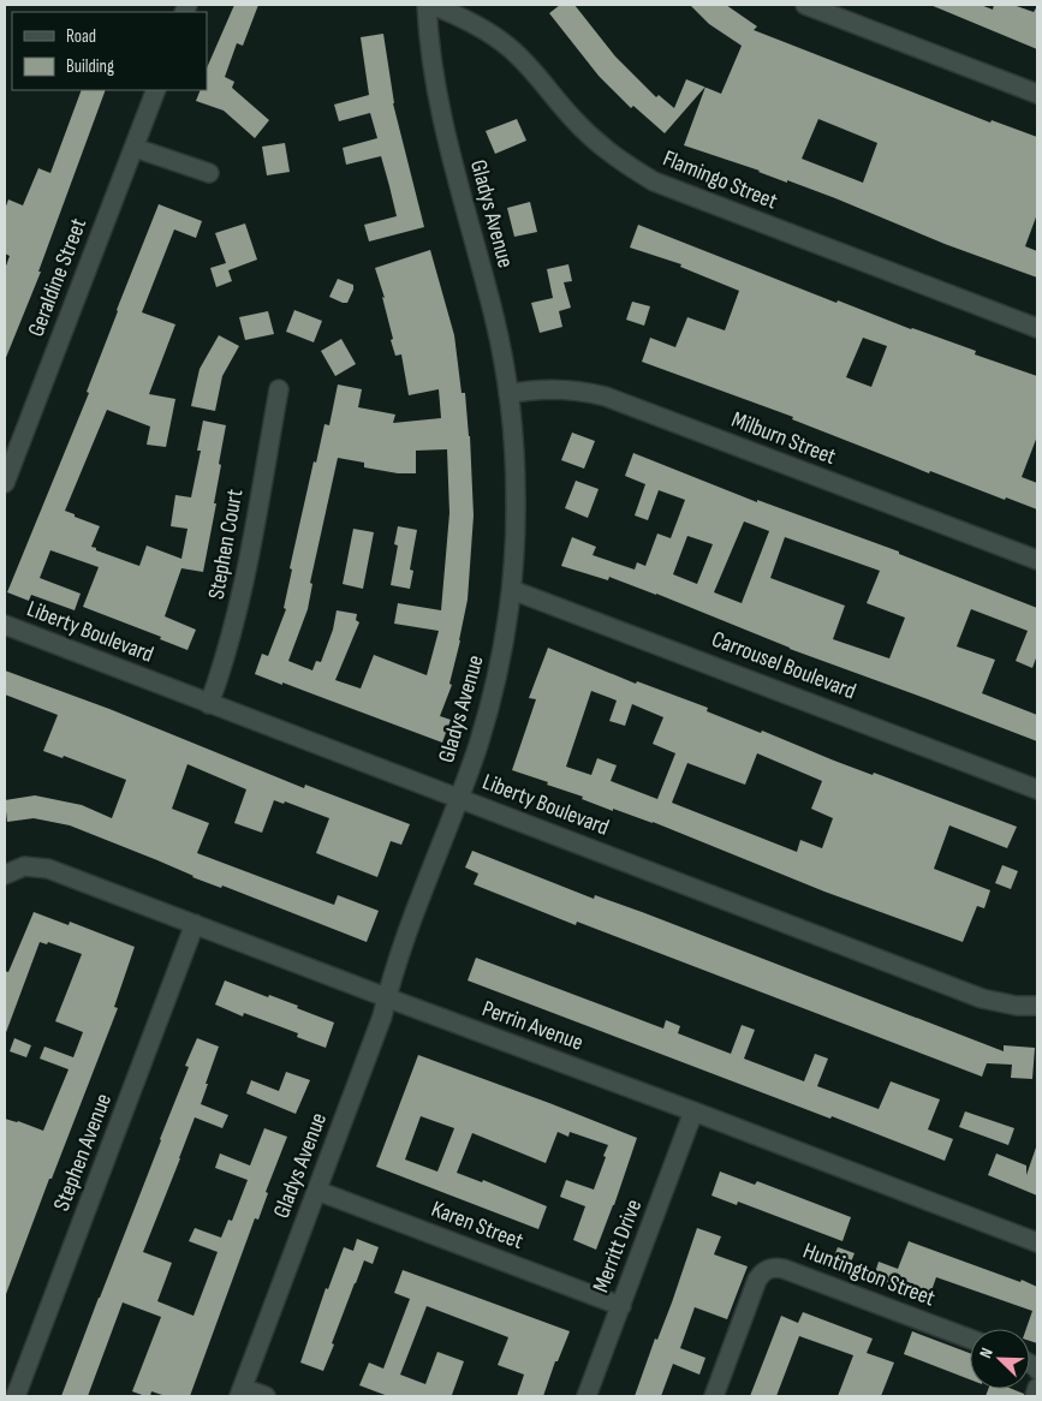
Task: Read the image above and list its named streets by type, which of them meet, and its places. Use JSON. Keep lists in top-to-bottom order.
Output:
{
  "streets": {
    "street": [
      "Flamingo Street",
      "Gladys Avenue",
      "Geraldine Street",
      "Milburn Street",
      "Stephen Court",
      "Liberty Boulevard",
      "Carrousel Boulevard",
      "Perrin Avenue",
      "Stephen Avenue",
      "Karen Street",
      "Merritt Drive",
      "Huntington Street"
    ]
  },
  "crossings": [
    ["Gladys Avenue", "Milburn Street"],
    ["Gladys Avenue", "Liberty Boulevard"],
    ["Gladys Avenue", "Carrousel Boulevard"],
    ["Gladys Avenue", "Perrin Avenue"],
    ["Gladys Avenue", "Karen Street"],
    ["Stephen Court", "Liberty Boulevard"],
    ["Perrin Avenue", "Stephen Avenue"],
    ["Perrin Avenue", "Merritt Drive"],
    ["Karen Street", "Merritt Drive"]
  ],
  "legend": ["Road", "Building"],
  "north": "top left"
}
